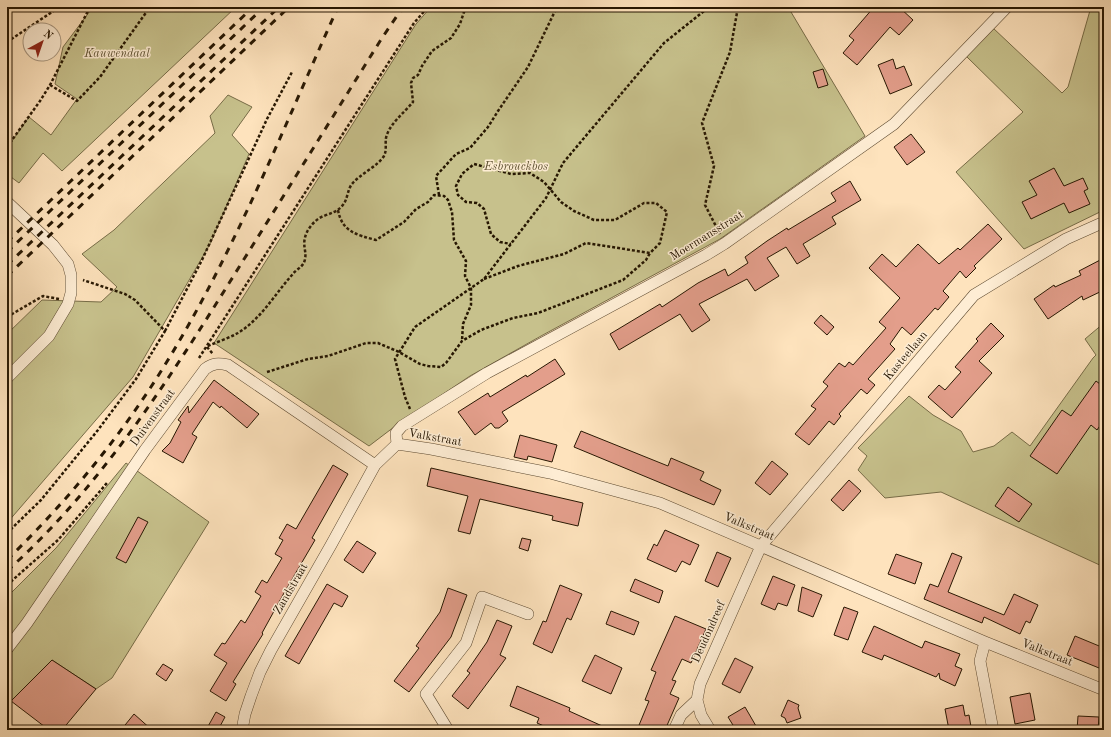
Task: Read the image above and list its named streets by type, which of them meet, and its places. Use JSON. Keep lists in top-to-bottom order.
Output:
{
  "streets": {
    "street": [
      "Moermansstraat",
      "Kasteellaan",
      "Duivenstraat",
      "Valkstraat",
      "Zandstraat",
      "Deudondreef"
    ]
  },
  "crossings": [
    ["Moermansstraat", "Valkstraat"],
    ["Kasteellaan", "Valkstraat"],
    ["Kasteellaan", "Deudondreef"],
    ["Duivenstraat", "Valkstraat"],
    ["Duivenstraat", "Zandstraat"],
    ["Valkstraat", "Zandstraat"],
    ["Valkstraat", "Deudondreef"]
  ],
  "parks": ["Kauwendaal", "Esbrouckbos"],
  "north": "top right"
}
